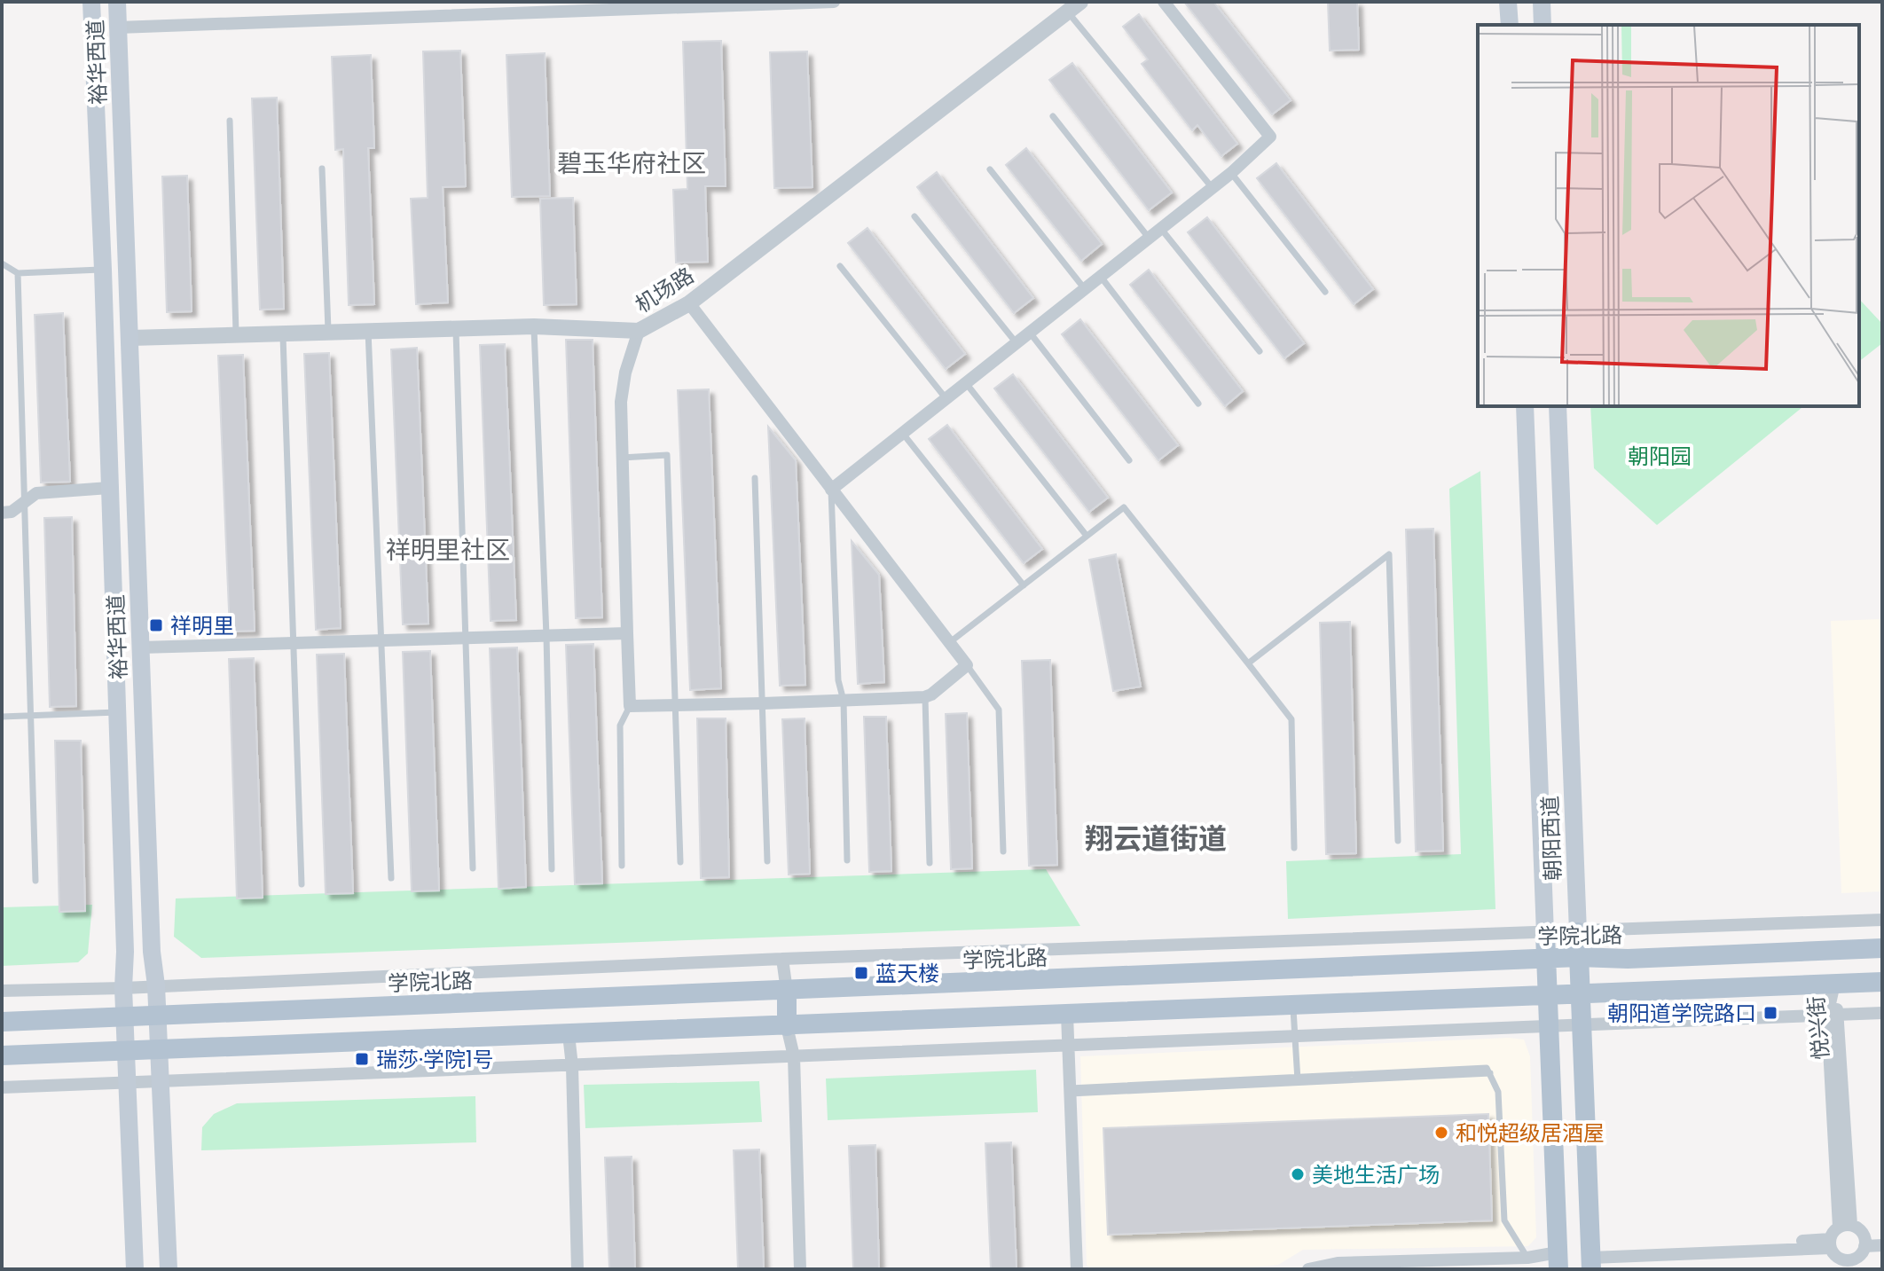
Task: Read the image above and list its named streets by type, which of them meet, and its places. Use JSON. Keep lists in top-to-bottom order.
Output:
{
  "streets": {
    "main road": ["裕华西道", "朝阳西道", "学院北路"],
    "street": ["机场路", "悦兴街"]
  },
  "crossings": [
    ["裕华西道", "机场路"],
    ["裕华西道", "学院北路"],
    ["朝阳西道", "学院北路"]
  ],
  "districts": ["碧玉华府社区", "祥明里社区", "翔云道街道"],
  "parks": ["朝阳园"],
  "places": {
    "transit": [
      "祥明里",
      "蓝天楼",
      "朝阳道学院路口",
      "瑞莎·学院1号"
    ],
    "other": ["和悦超级居酒屋", "美地生活广场"]
  }
}
